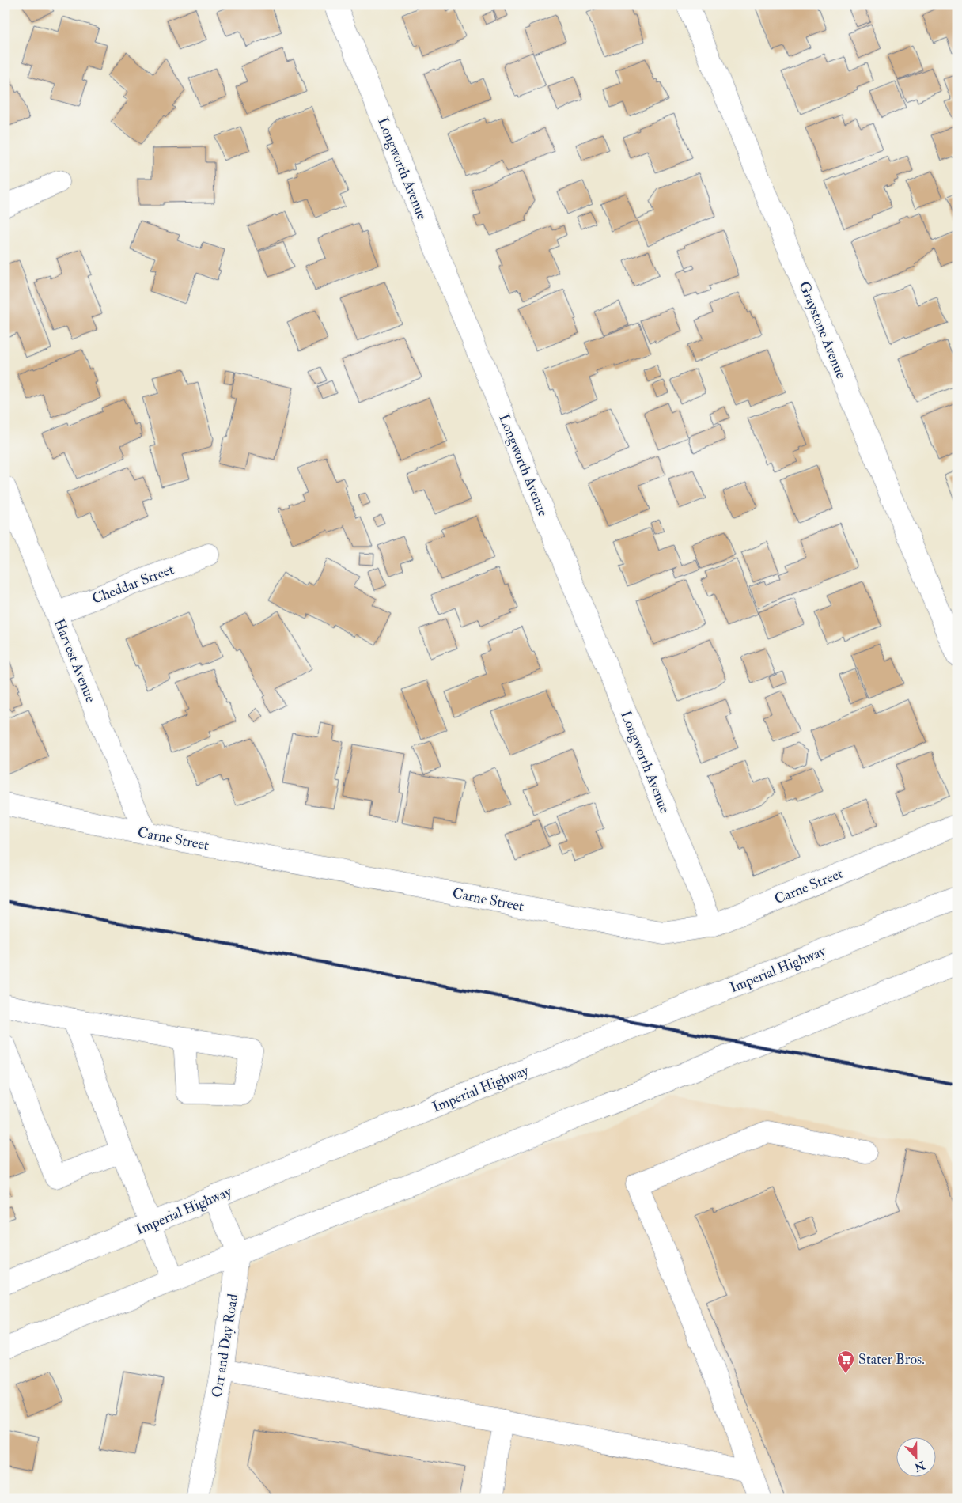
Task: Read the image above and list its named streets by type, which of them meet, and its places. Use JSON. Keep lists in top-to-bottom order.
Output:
{
  "streets": {
    "street": [
      "Longworth Avenue",
      "Graystone Avenue",
      "Cheddar Street",
      "Harvest Avenue",
      "Carne Street",
      "Imperial Highway",
      "Orr and Day Road"
    ]
  },
  "crossings": [
    ["Longworth Avenue", "Carne Street"],
    ["Cheddar Street", "Harvest Avenue"],
    ["Harvest Avenue", "Carne Street"]
  ],
  "places": {
    "supermarket": ["Stater Bros."]
  },
  "north": "bottom"
}
